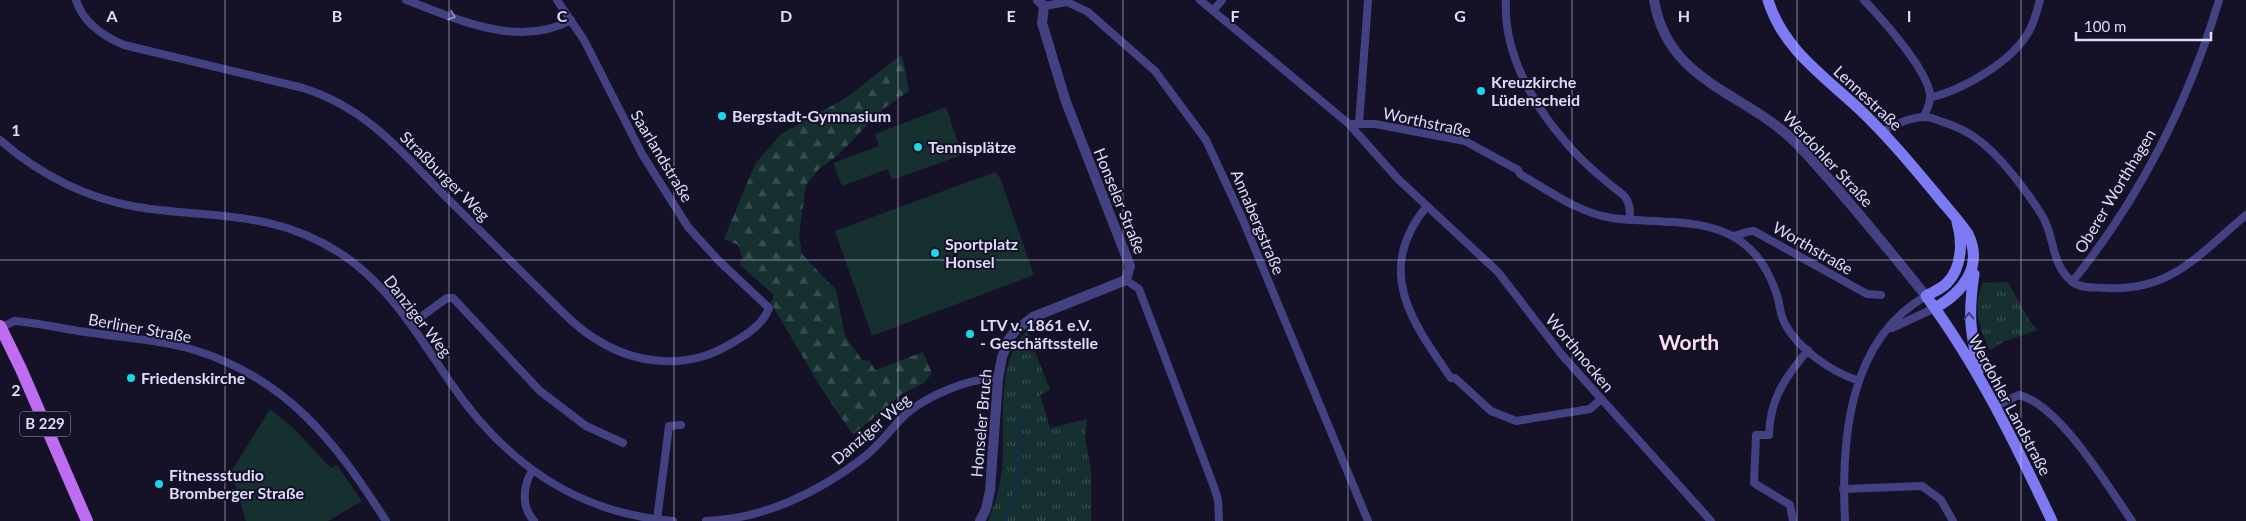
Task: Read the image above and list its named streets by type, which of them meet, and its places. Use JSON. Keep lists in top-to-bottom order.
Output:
{
  "streets": {
    "main road": [
      "Lennestraße",
      "Werdohler Straße",
      "Werdohler Landstraße",
      "B 229"
    ],
    "street": [
      "Worthstraße",
      "Saarlandstraße",
      "Straßburger Weg",
      "Oberer Worthhagen",
      "Honseler Straße",
      "Annabergstraße",
      "Danziger Weg",
      "Berliner Straße",
      "Worthnocken",
      "Honseler Bruch"
    ]
  },
  "crossings": [
    ["Lennestraße", "Werdohler Straße"],
    ["Worthstraße", "Worthnocken"],
    ["Saarlandstraße", "Straßburger Weg"],
    ["Werdohler Straße", "Werdohler Landstraße"],
    ["Honseler Straße", "Annabergstraße"],
    ["Honseler Straße", "Honseler Bruch"],
    ["Danziger Weg", "Honseler Bruch"],
    ["Berliner Straße", "B 229"]
  ],
  "districts": ["Worth"],
  "places": [
    "Kreuzkirche Lüdenscheid",
    "Bergstadt-Gymnasium",
    "Tennisplätze",
    "Sportplatz Honsel",
    "LTV v. 1861 e.V. - Geschäftsstelle",
    "Friedenskirche",
    "Fitnessstudio Bromberger Straße"
  ],
  "scale_bar": "100 m",
  "grid": {
    "columns": [
      "A",
      "B",
      "C",
      "D",
      "E",
      "F",
      "G",
      "H",
      "I"
    ],
    "rows": ["1", "2"]
  }
}
